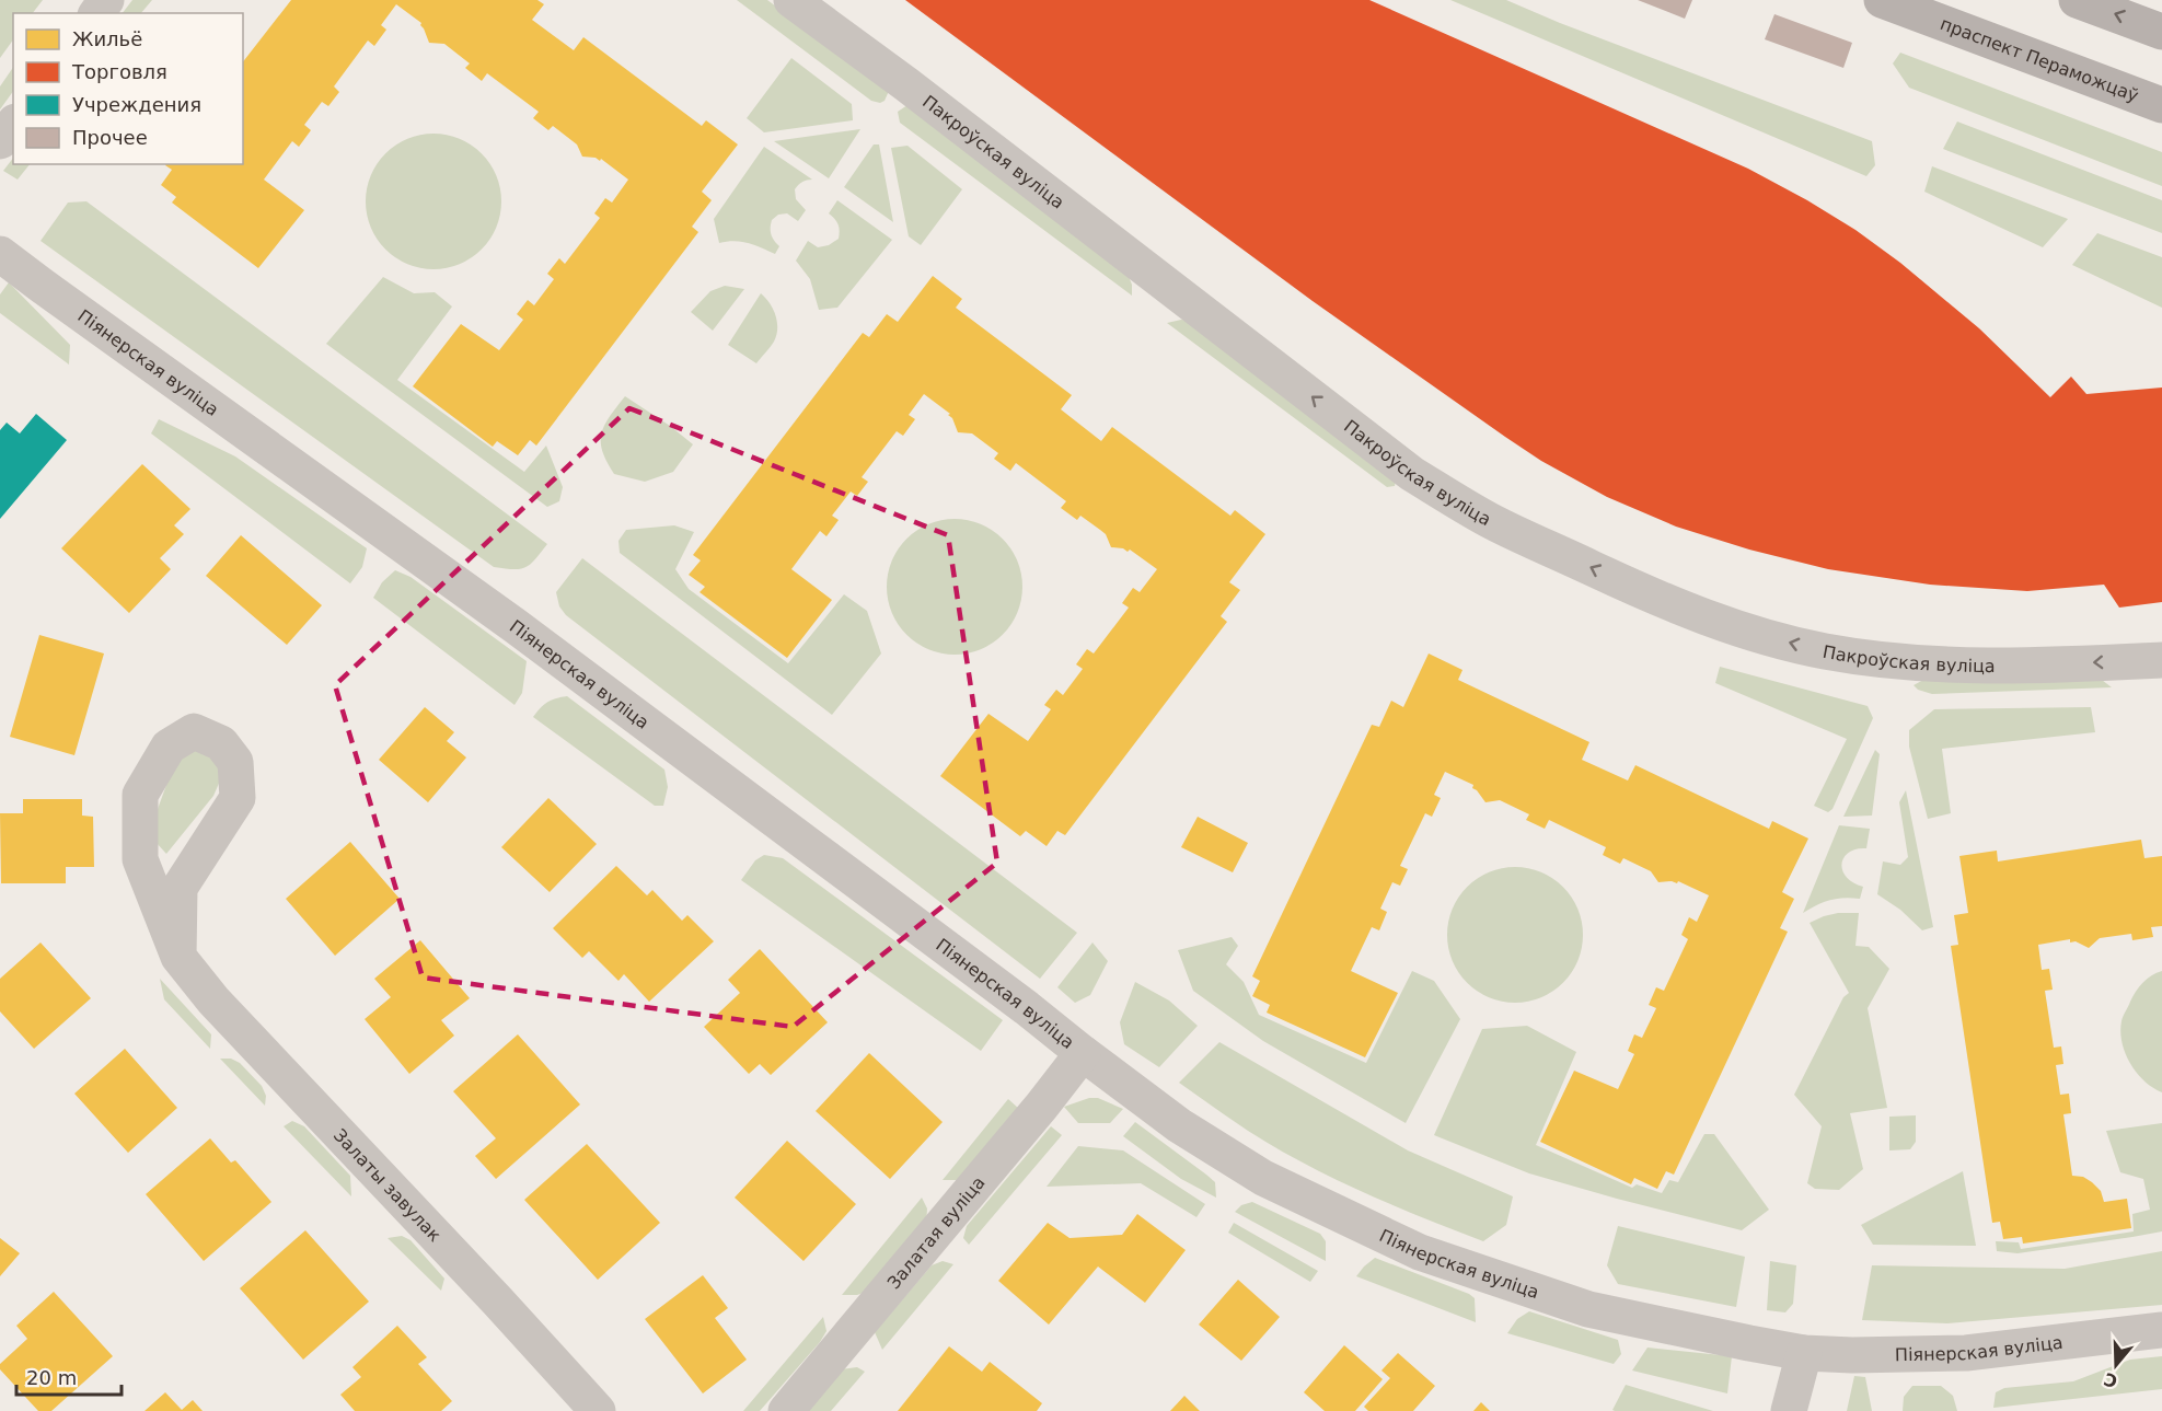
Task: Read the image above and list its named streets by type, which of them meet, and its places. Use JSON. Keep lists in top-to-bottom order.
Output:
{
  "streets": {
    "main road": ["праспект Пераможцаў"],
    "street": [
      "Пакроўская вуліца",
      "Піянерская вуліца",
      "Залаты завулак",
      "Залатая вуліца"
    ]
  },
  "crossings": [
    ["Піянерская вуліца", "Залатая вуліца"]
  ],
  "one_way": ["Пакроўская вуліца"],
  "legend": [
    "Жильё",
    "Торговля",
    "Учреждения",
    "Прочее"
  ],
  "scale_bar": "20 m",
  "north": "bottom"
}
